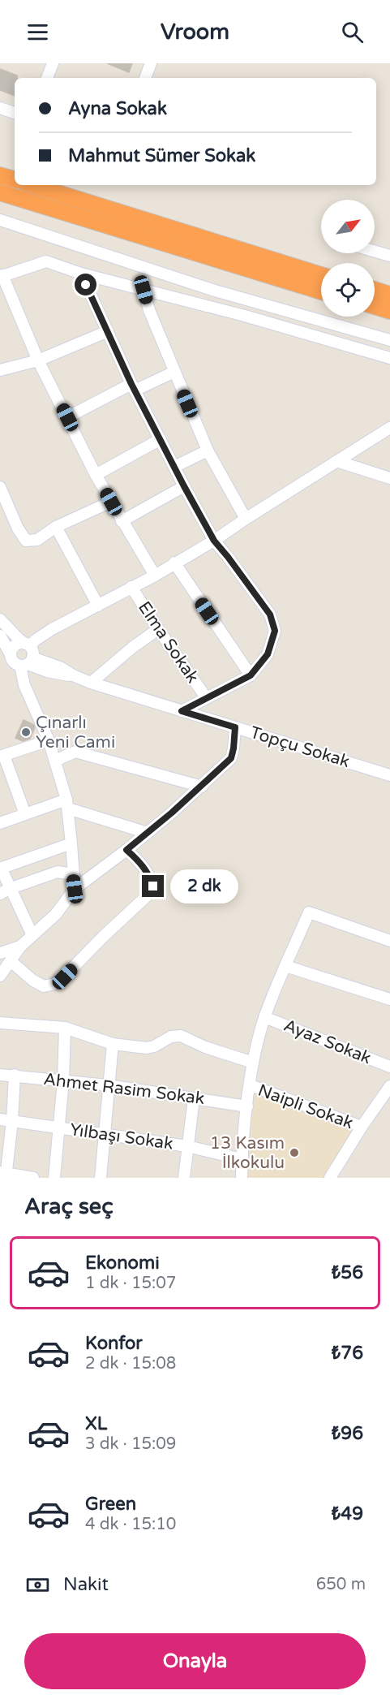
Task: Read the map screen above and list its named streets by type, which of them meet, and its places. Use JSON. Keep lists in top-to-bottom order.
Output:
{
  "streets": {
    "street": [
      "Elma Sokak",
      "Topçu Sokak",
      "Ayaz Sokak",
      "Ahmet Rasim Sokak",
      "Naipli Sokak",
      "Yılbaşı Sokak"
    ]
  },
  "places": ["Çınarlı Yeni Cami", "13 Kasım İlkokulu"],
  "north": "top right",
  "page": {
    "header": "Vroom",
    "banner": ["Ayna Sokak", "Mahmut Sümer Sokak"],
    "bubble": "2 dk",
    "heading": "Araç seç",
    "list": [
      {
        "name": "Ekonomi",
        "note": "1 dk · 15:07",
        "value": "₺56"
      },
      {
        "name": "Konfor",
        "note": "2 dk · 15:08",
        "value": "₺76"
      },
      {
        "name": "XL",
        "note": "3 dk · 15:09",
        "value": "₺96"
      },
      {
        "name": "Green",
        "note": "4 dk · 15:10",
        "value": "₺49"
      }
    ],
    "pay": ["Nakit", "650 m"],
    "buttons": "Onayla"
  }
}
